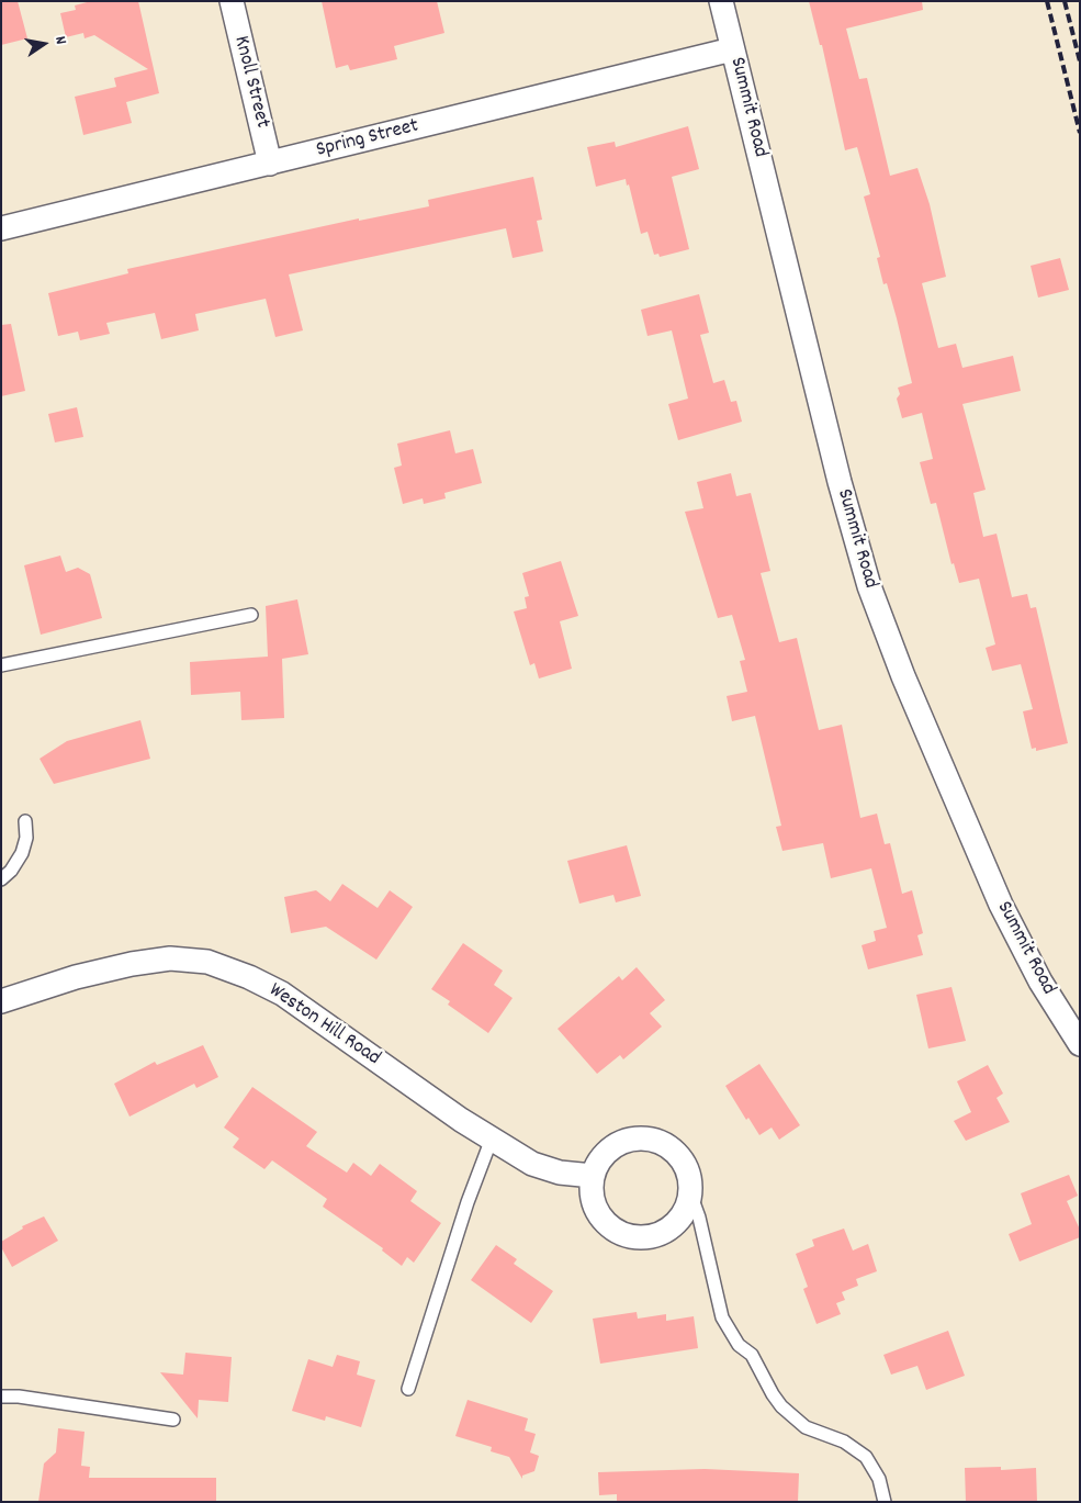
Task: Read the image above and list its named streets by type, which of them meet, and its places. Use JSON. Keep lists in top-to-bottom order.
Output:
{
  "streets": {
    "street": [
      "Knoll Street",
      "Summit Road",
      "Spring Street",
      "Weston Hill Road"
    ]
  },
  "crossings": [
    ["Knoll Street", "Spring Street"],
    ["Summit Road", "Spring Street"]
  ],
  "north": "right"
}
